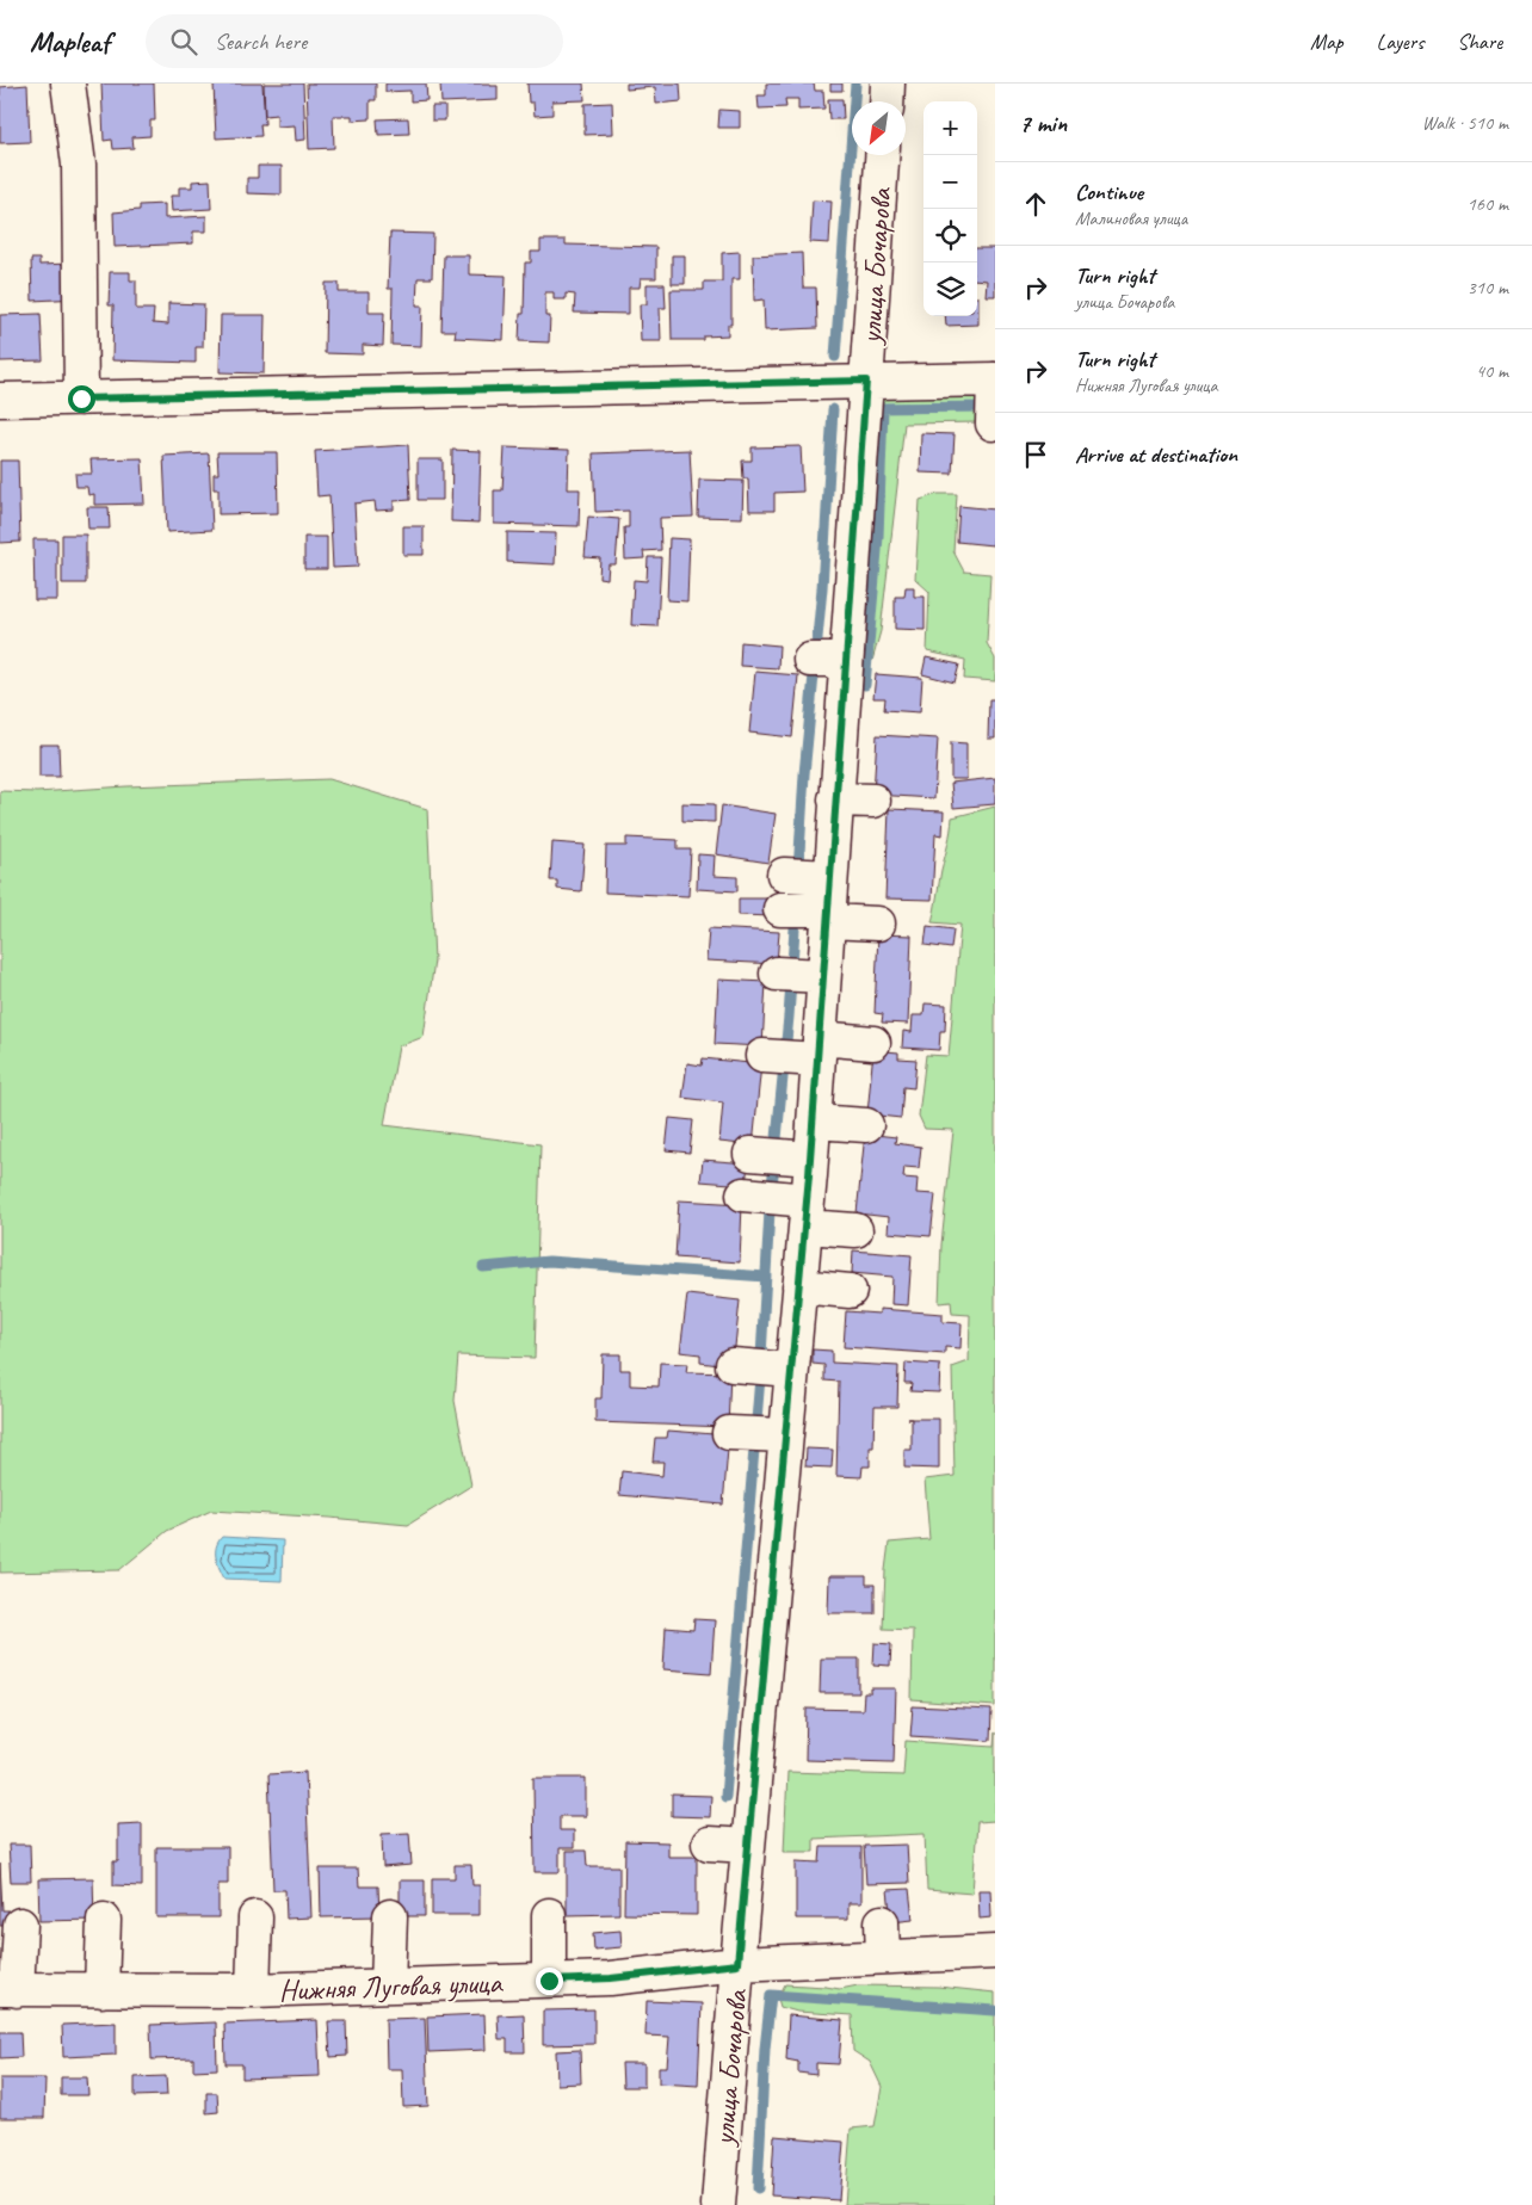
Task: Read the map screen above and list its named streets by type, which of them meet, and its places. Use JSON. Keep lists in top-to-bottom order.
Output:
{
  "streets": {
    "street": ["улица Бочарова", "Нижняя Луговая улица"]
  },
  "crossings": [
    ["улица Бочарова", "Нижняя Луговая улица"]
  ],
  "north": "bottom left",
  "page": {
    "header": "Mapleaf",
    "search": "Search here",
    "nav": ["Map", "Layers", "Share"],
    "heading": ["7 min", "Walk · 510 m"],
    "map_buttons": ["+", "−"],
    "list": [
      ["Continue", "Малиновая улица", "160 m"],
      ["Turn right", "улица Бочарова", "310 m"],
      ["Turn right", "Нижняя Луговая улица", "40 m"],
      "Arrive at destination"
    ]
  }
}
